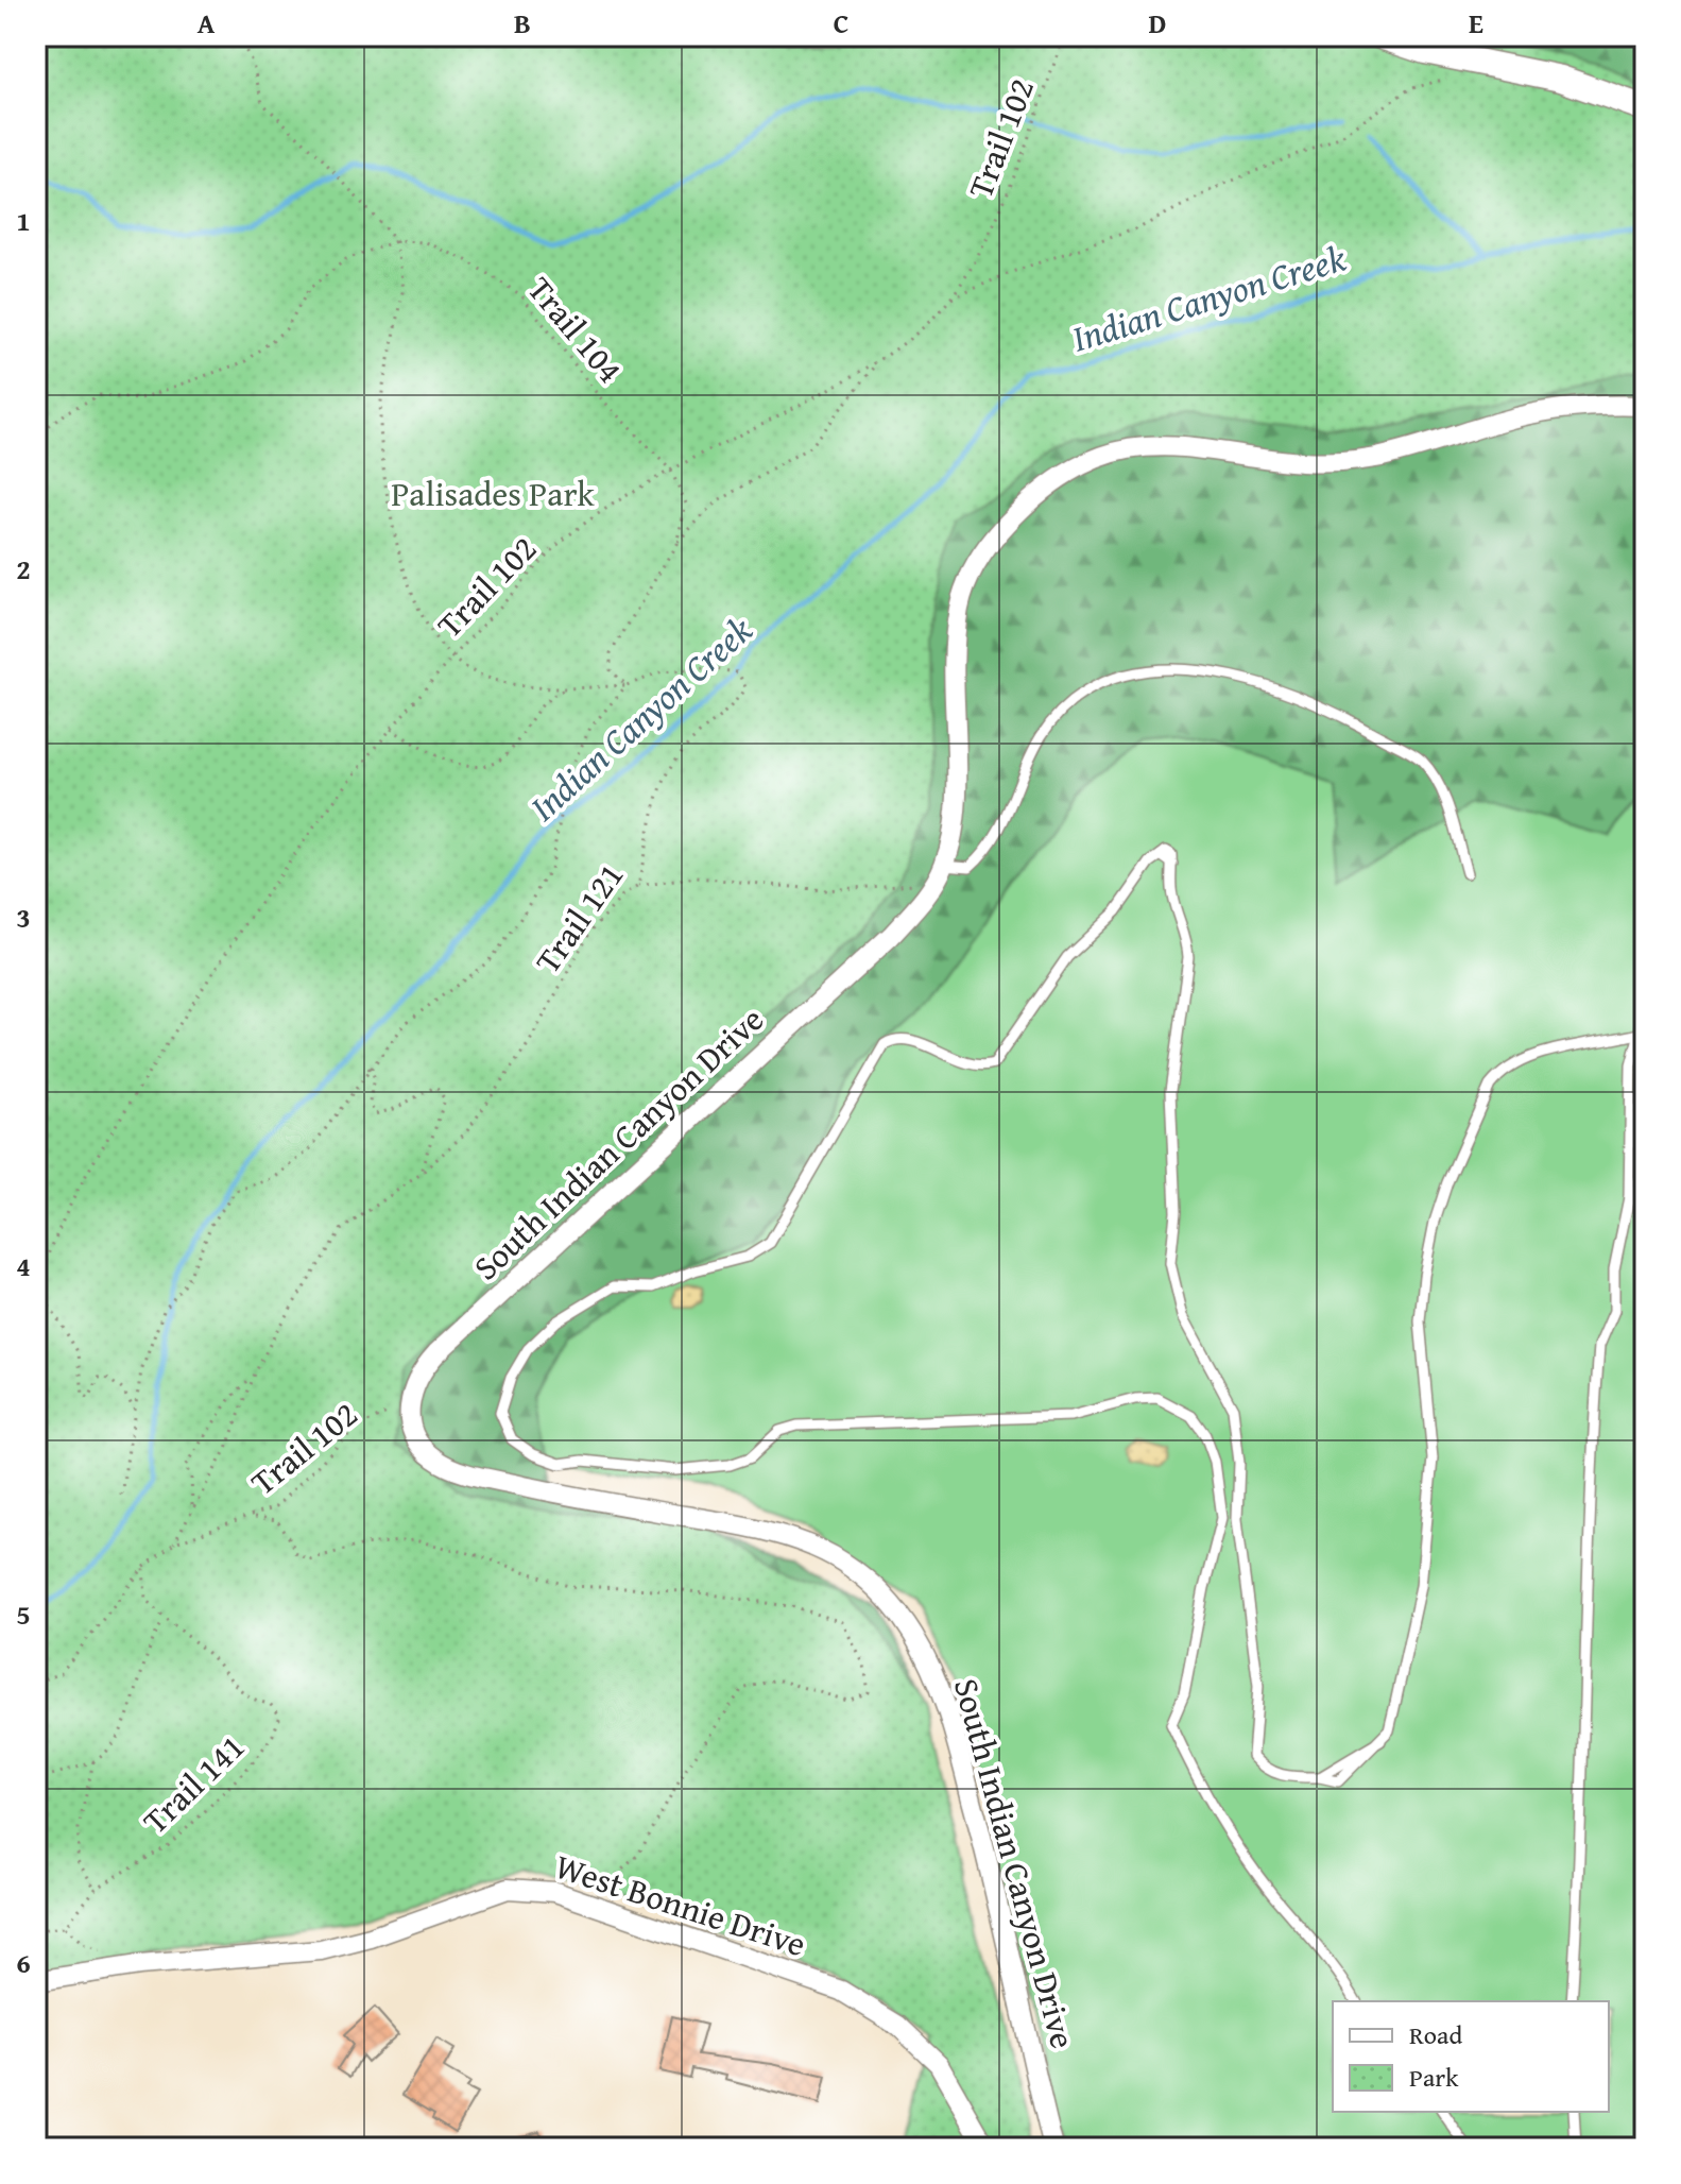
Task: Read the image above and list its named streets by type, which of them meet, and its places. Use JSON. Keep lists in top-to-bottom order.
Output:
{
  "streets": {
    "street": ["South Indian Canyon Drive", "West Bonnie Drive"],
    "path": [
      "Trail 102",
      "Trail 104",
      "Trail 121",
      "Trail 141"
    ]
  },
  "crossings": [
    ["Trail 102", "Trail 104"],
    ["Trail 102", "Trail 121"],
    ["Trail 102", "South Indian Canyon Drive"],
    ["Trail 102", "Trail 141"],
    ["Trail 104", "Trail 121"]
  ],
  "water": ["Indian Canyon Creek"],
  "parks": ["Palisades Park"],
  "legend": ["Road", "Park"],
  "grid": {
    "columns": [
      "A",
      "B",
      "C",
      "D",
      "E"
    ],
    "rows": [
      "1",
      "2",
      "3",
      "4",
      "5",
      "6"
    ]
  }
}
